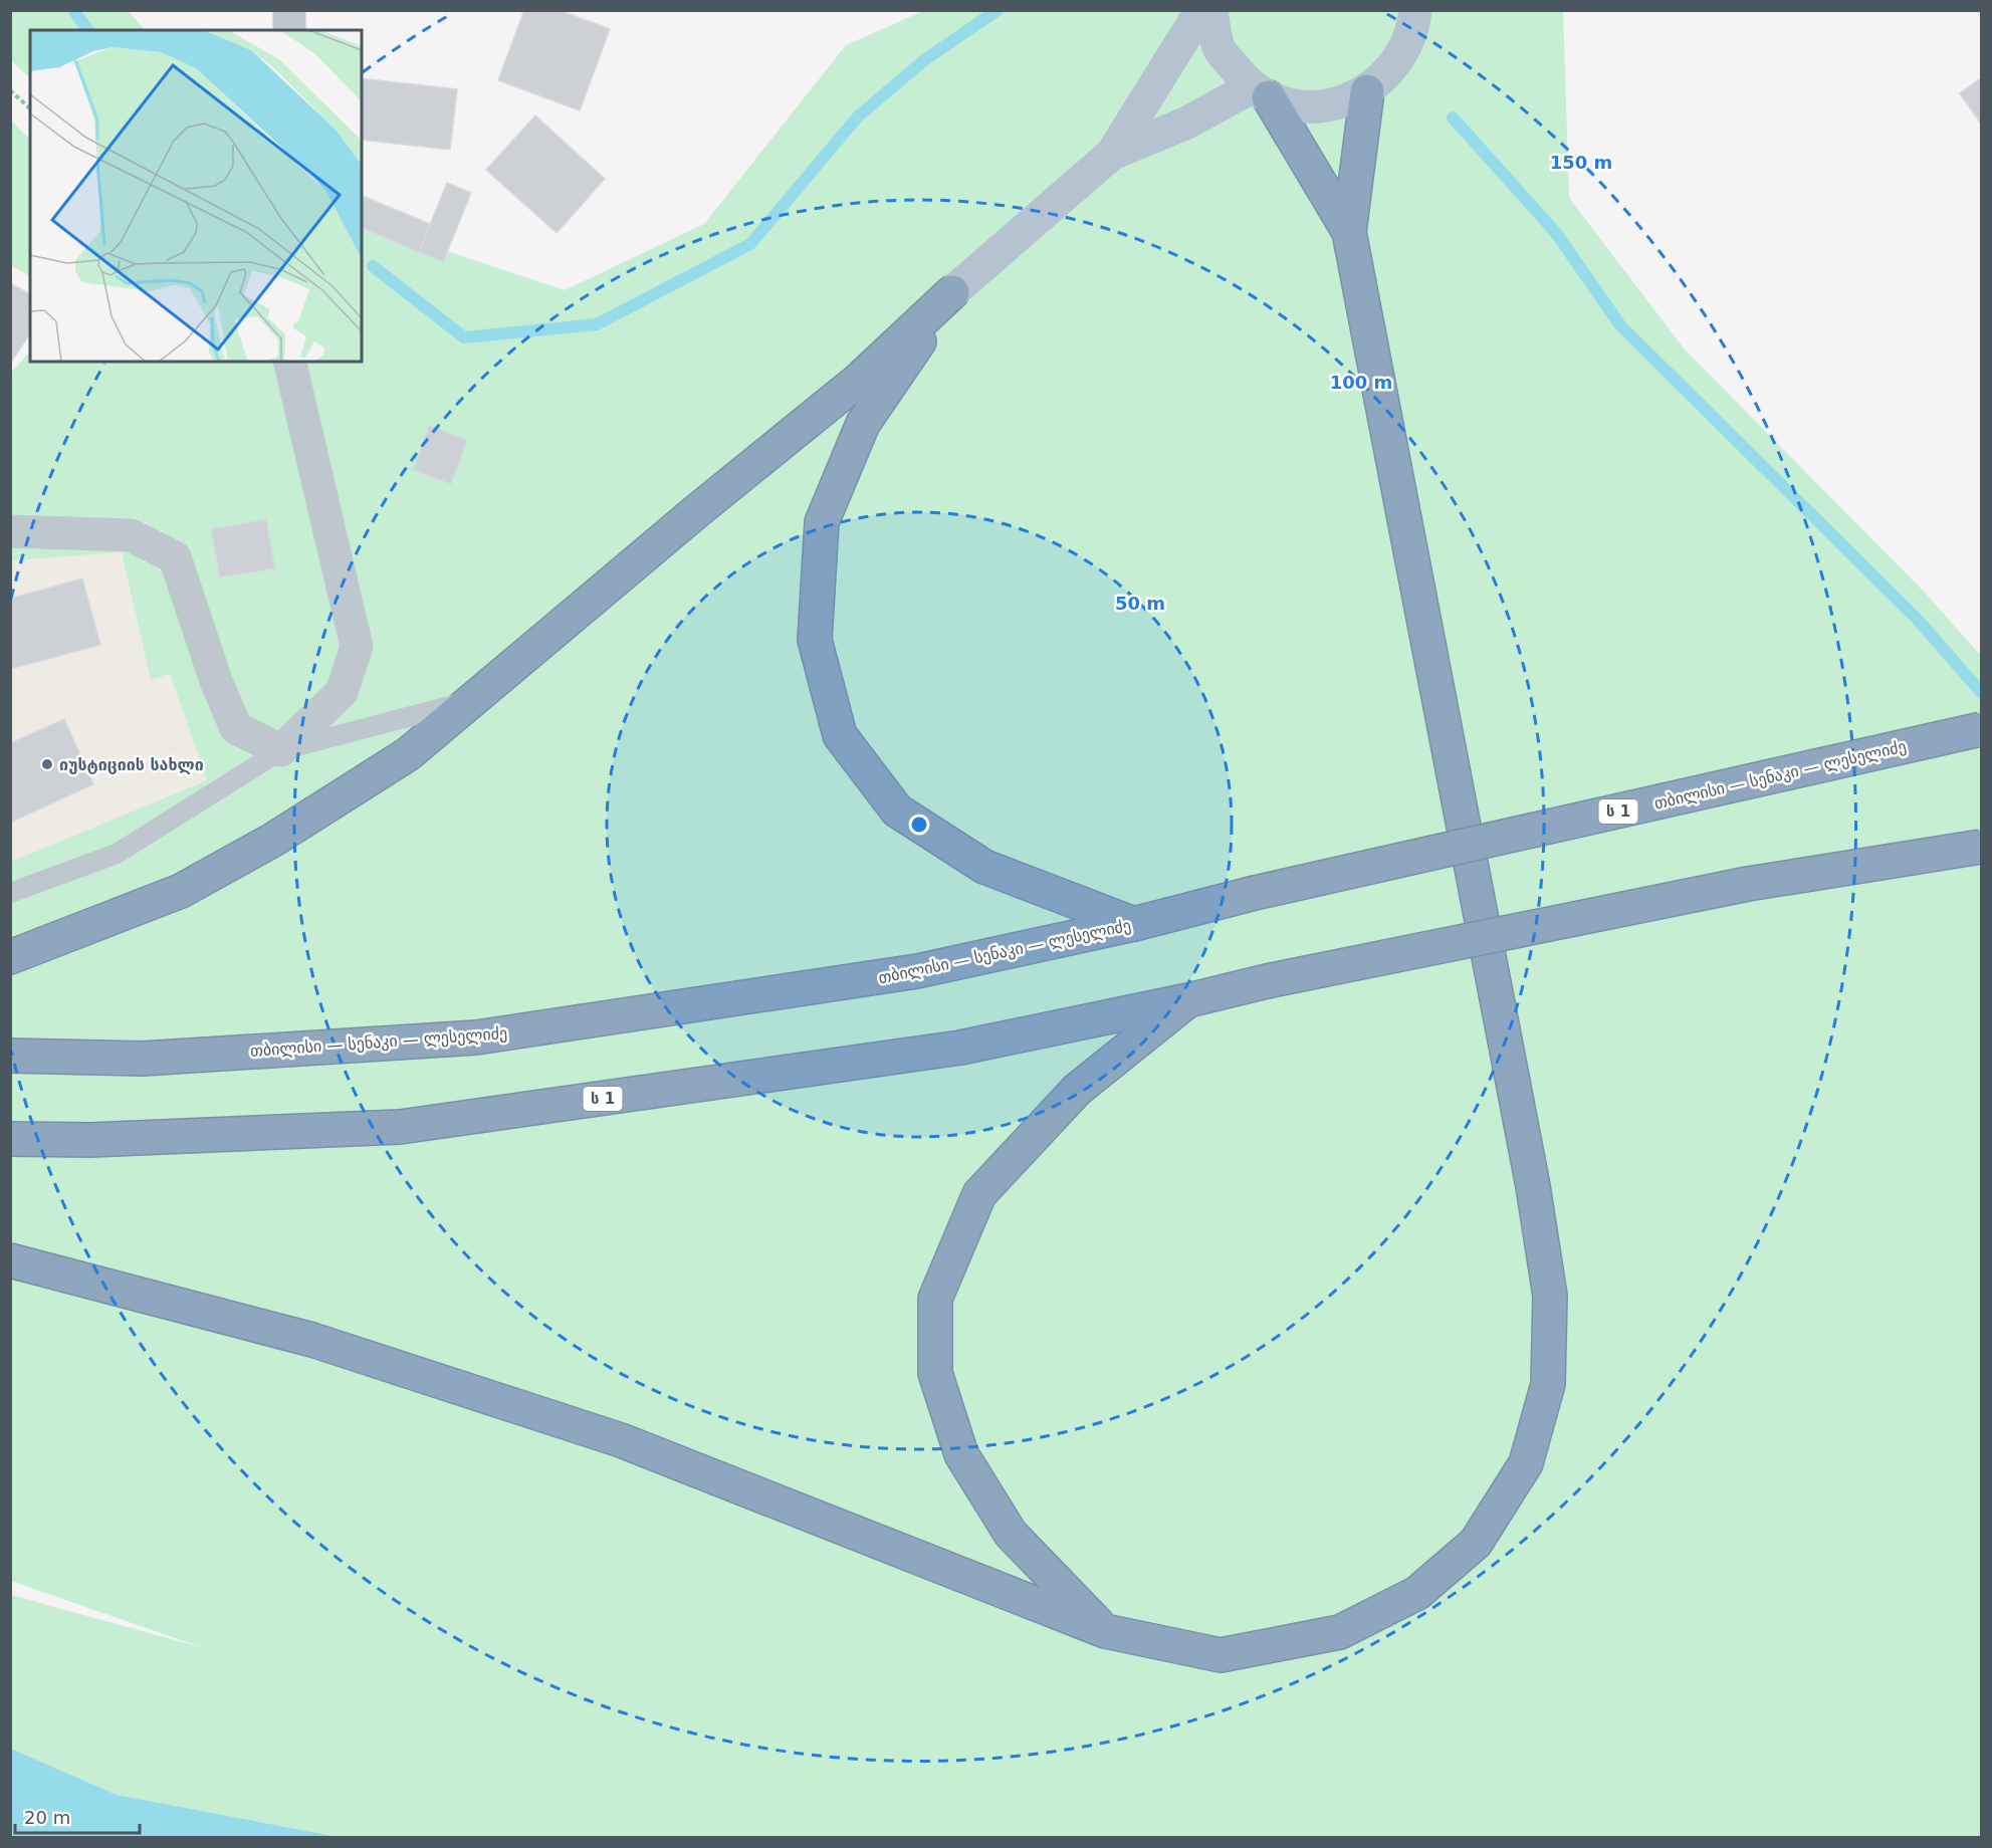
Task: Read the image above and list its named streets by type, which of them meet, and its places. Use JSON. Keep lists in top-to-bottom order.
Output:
{
  "streets": {
    "highway": ["თბილისი — სენაკი — ლესელიძე", "ს 1"]
  },
  "places": ["იუსტიციის სახლი"],
  "scale_bar": "20 m",
  "rings": ["150 m", "100 m", "50 m"]
}
